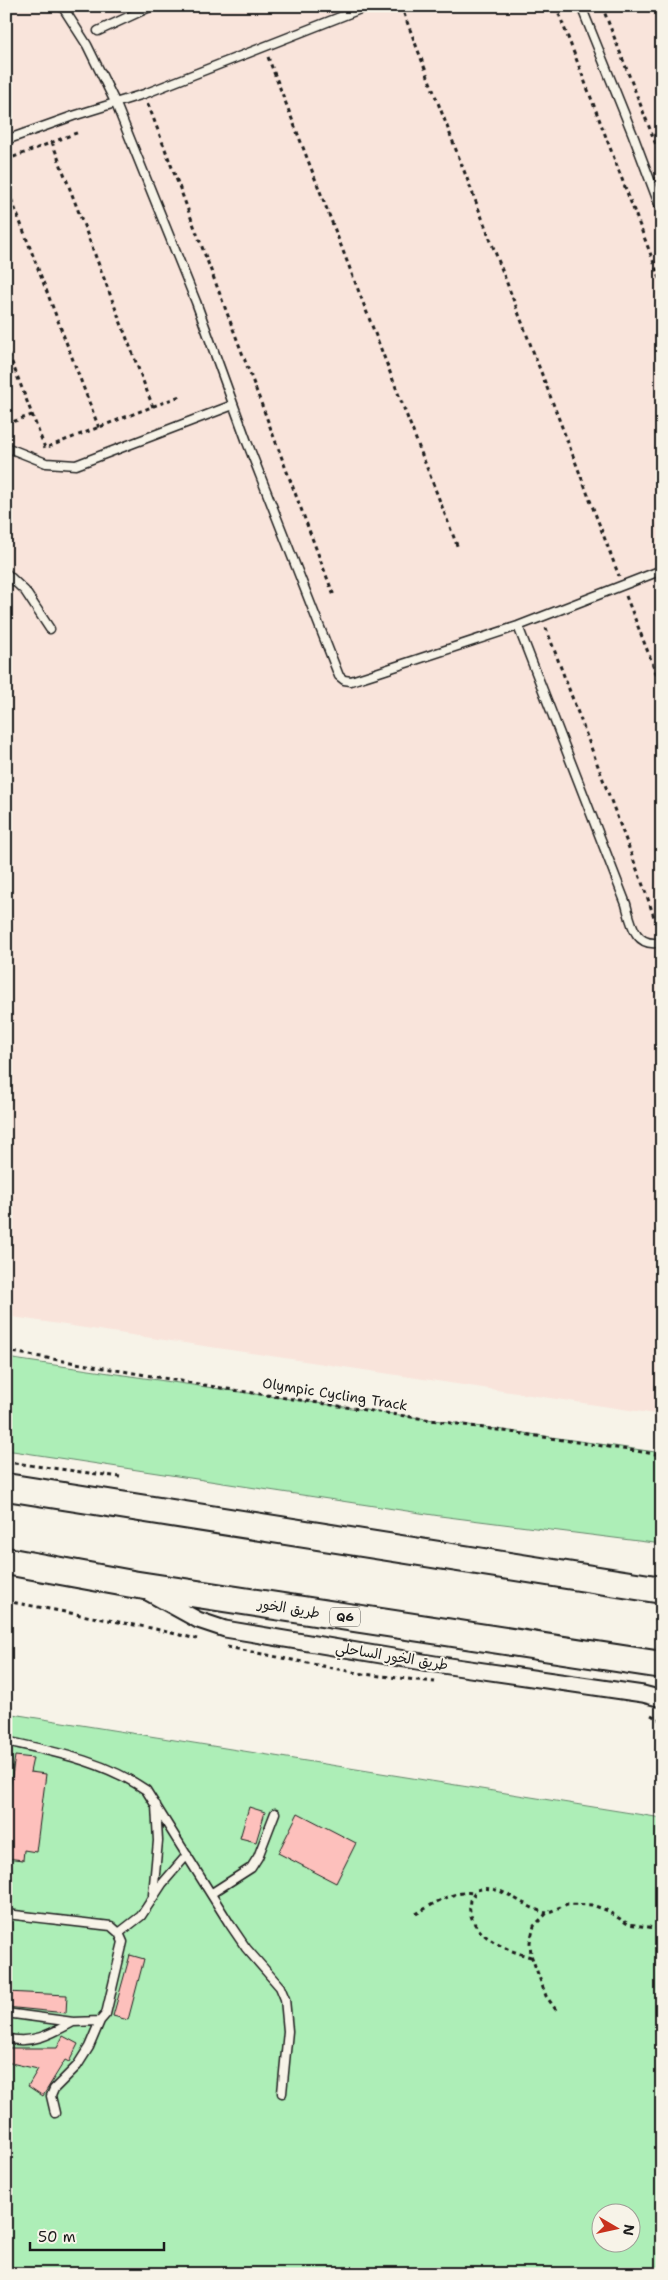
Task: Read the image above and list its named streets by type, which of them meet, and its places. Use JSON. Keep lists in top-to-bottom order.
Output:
{
  "streets": {
    "highway": ["طريق الخور", "Q6"],
    "street": ["طريق الخور الساحلي"],
    "path": ["Olympic Cycling Track"]
  },
  "crossings": [
    ["طريق الخور", "طريق الخور الساحلي"]
  ],
  "scale_bar": "50 m",
  "north": "right"
}
